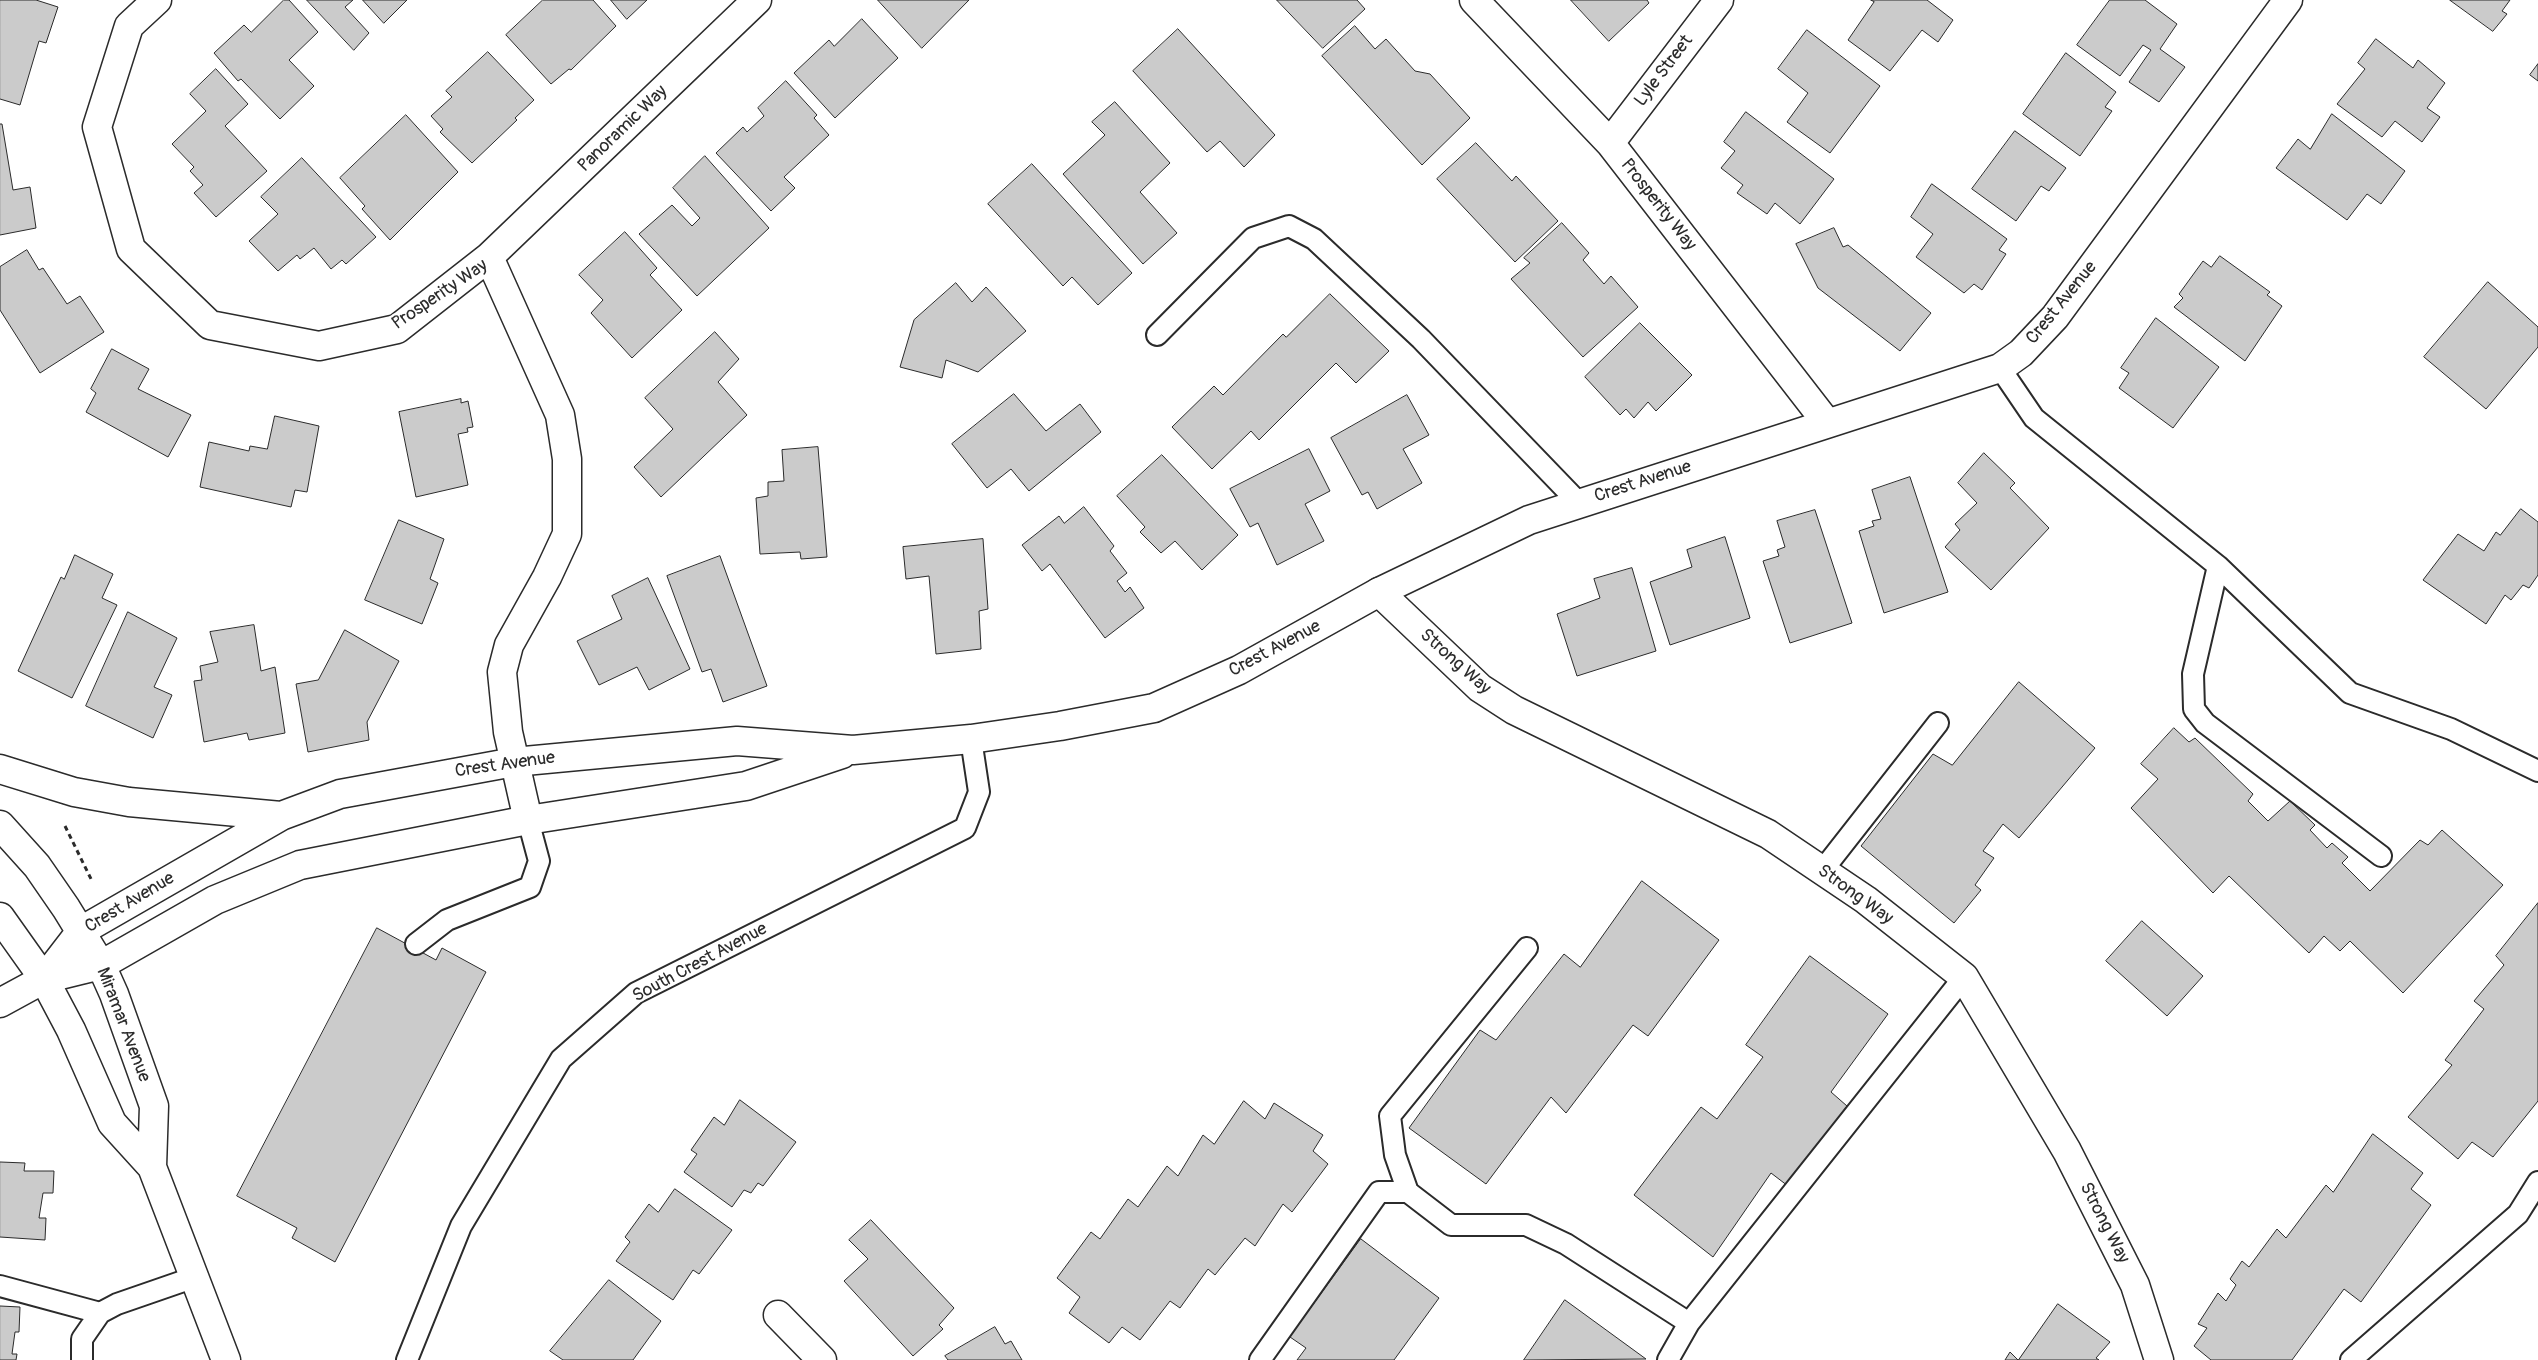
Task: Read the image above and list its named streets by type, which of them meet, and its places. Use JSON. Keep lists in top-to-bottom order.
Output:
{
  "streets": {
    "street": [
      "Lyle Street",
      "Panoramic Way",
      "Prosperity Way",
      "Crest Avenue",
      "Strong Way",
      "Miramar Avenue"
    ],
    "lane": ["South Crest Avenue"]
  },
  "crossings": [
    ["Lyle Street", "Prosperity Way"],
    ["Panoramic Way", "Prosperity Way"],
    ["Prosperity Way", "Crest Avenue"],
    ["Crest Avenue", "Strong Way"],
    ["Crest Avenue", "South Crest Avenue"],
    ["Crest Avenue", "Miramar Avenue"]
  ]
}
